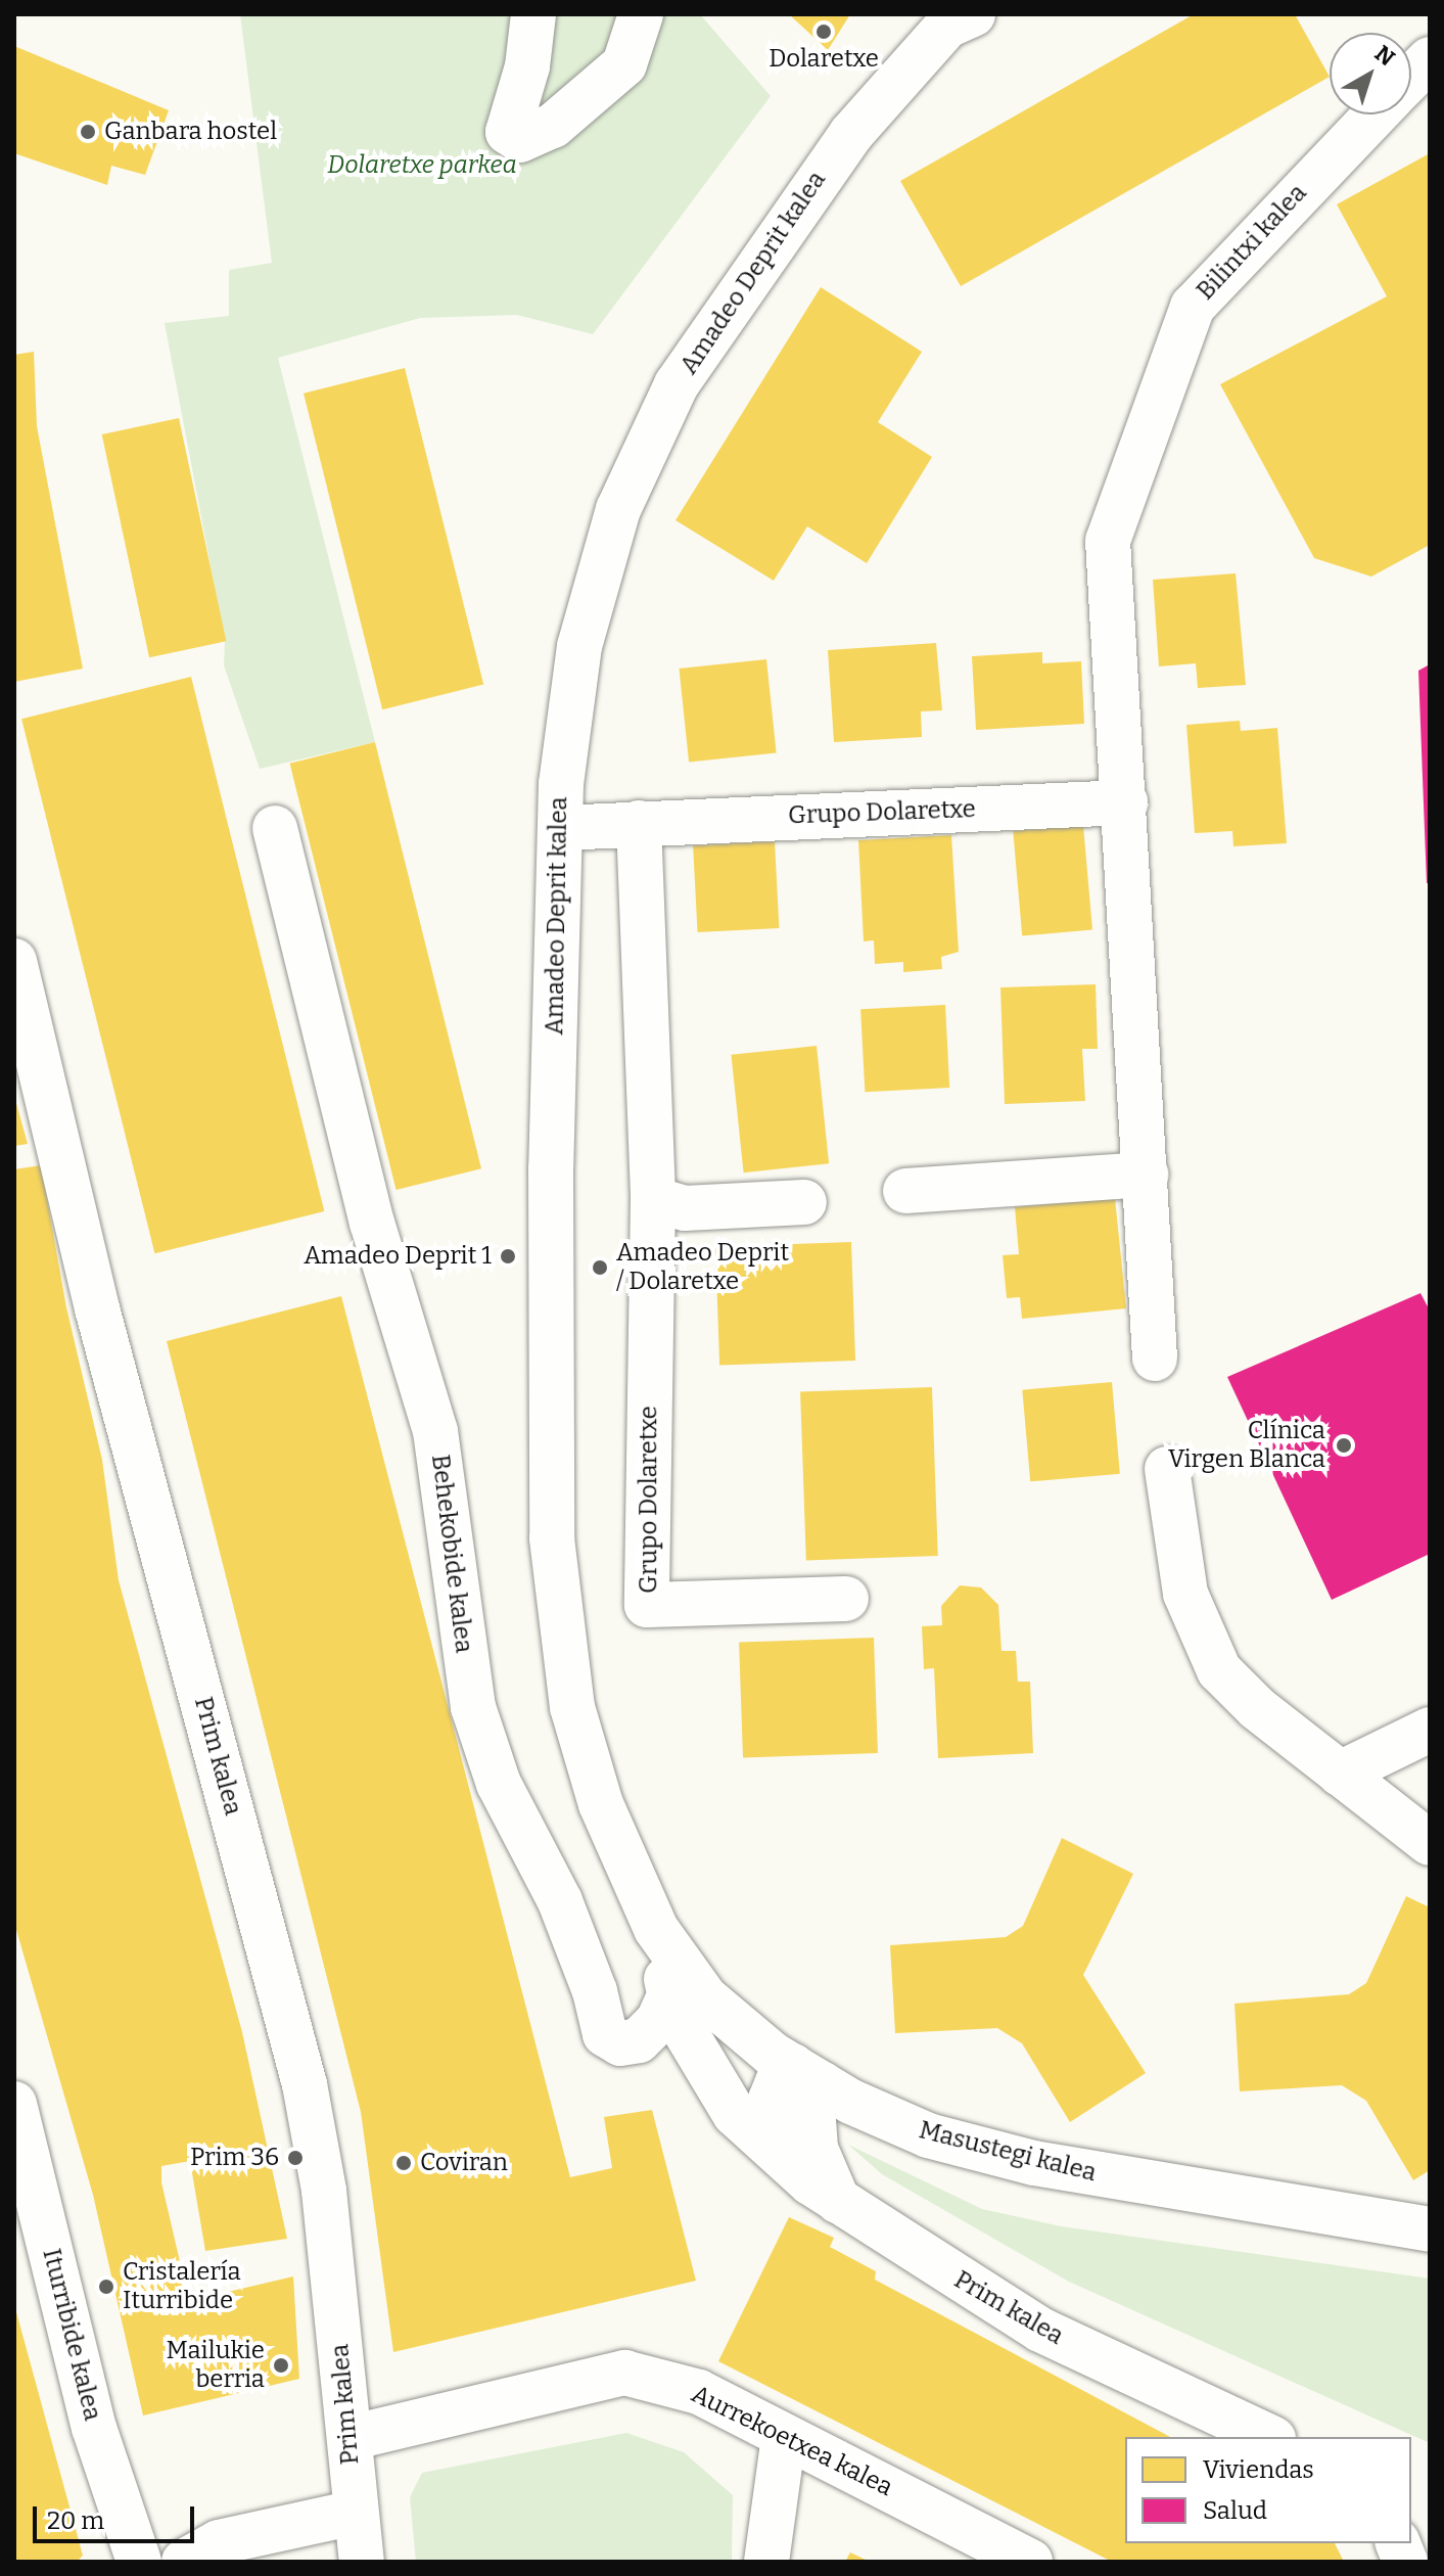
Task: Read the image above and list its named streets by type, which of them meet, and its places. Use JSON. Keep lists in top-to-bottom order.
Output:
{
  "streets": {
    "street": [
      "Bilintxi kalea",
      "Amadeo Deprit kalea",
      "Grupo Dolaretxe",
      "Behekobide kalea",
      "Prim kalea",
      "Masustegi kalea",
      "Iturribide kalea",
      "Aurrekoetxea kalea"
    ]
  },
  "crossings": [
    ["Bilintxi kalea", "Grupo Dolaretxe"],
    ["Amadeo Deprit kalea", "Grupo Dolaretxe"],
    ["Amadeo Deprit kalea", "Prim kalea"],
    ["Amadeo Deprit kalea", "Masustegi kalea"],
    ["Behekobide kalea", "Prim kalea"],
    ["Prim kalea", "Masustegi kalea"],
    ["Prim kalea", "Aurrekoetxea kalea"]
  ],
  "parks": ["Dolaretxe parkea"],
  "places": [
    "Dolaretxe",
    "Ganbara hostel",
    "Amadeo Deprit 1",
    "Amadeo Deprit / Dolaretxe",
    "Clínica Virgen Blanca",
    "Prim 36",
    "Coviran",
    "Cristalería Iturribide",
    "Mailukie berria"
  ],
  "legend": ["Viviendas", "Salud"],
  "scale_bar": "20 m",
  "north": "top right"
}
